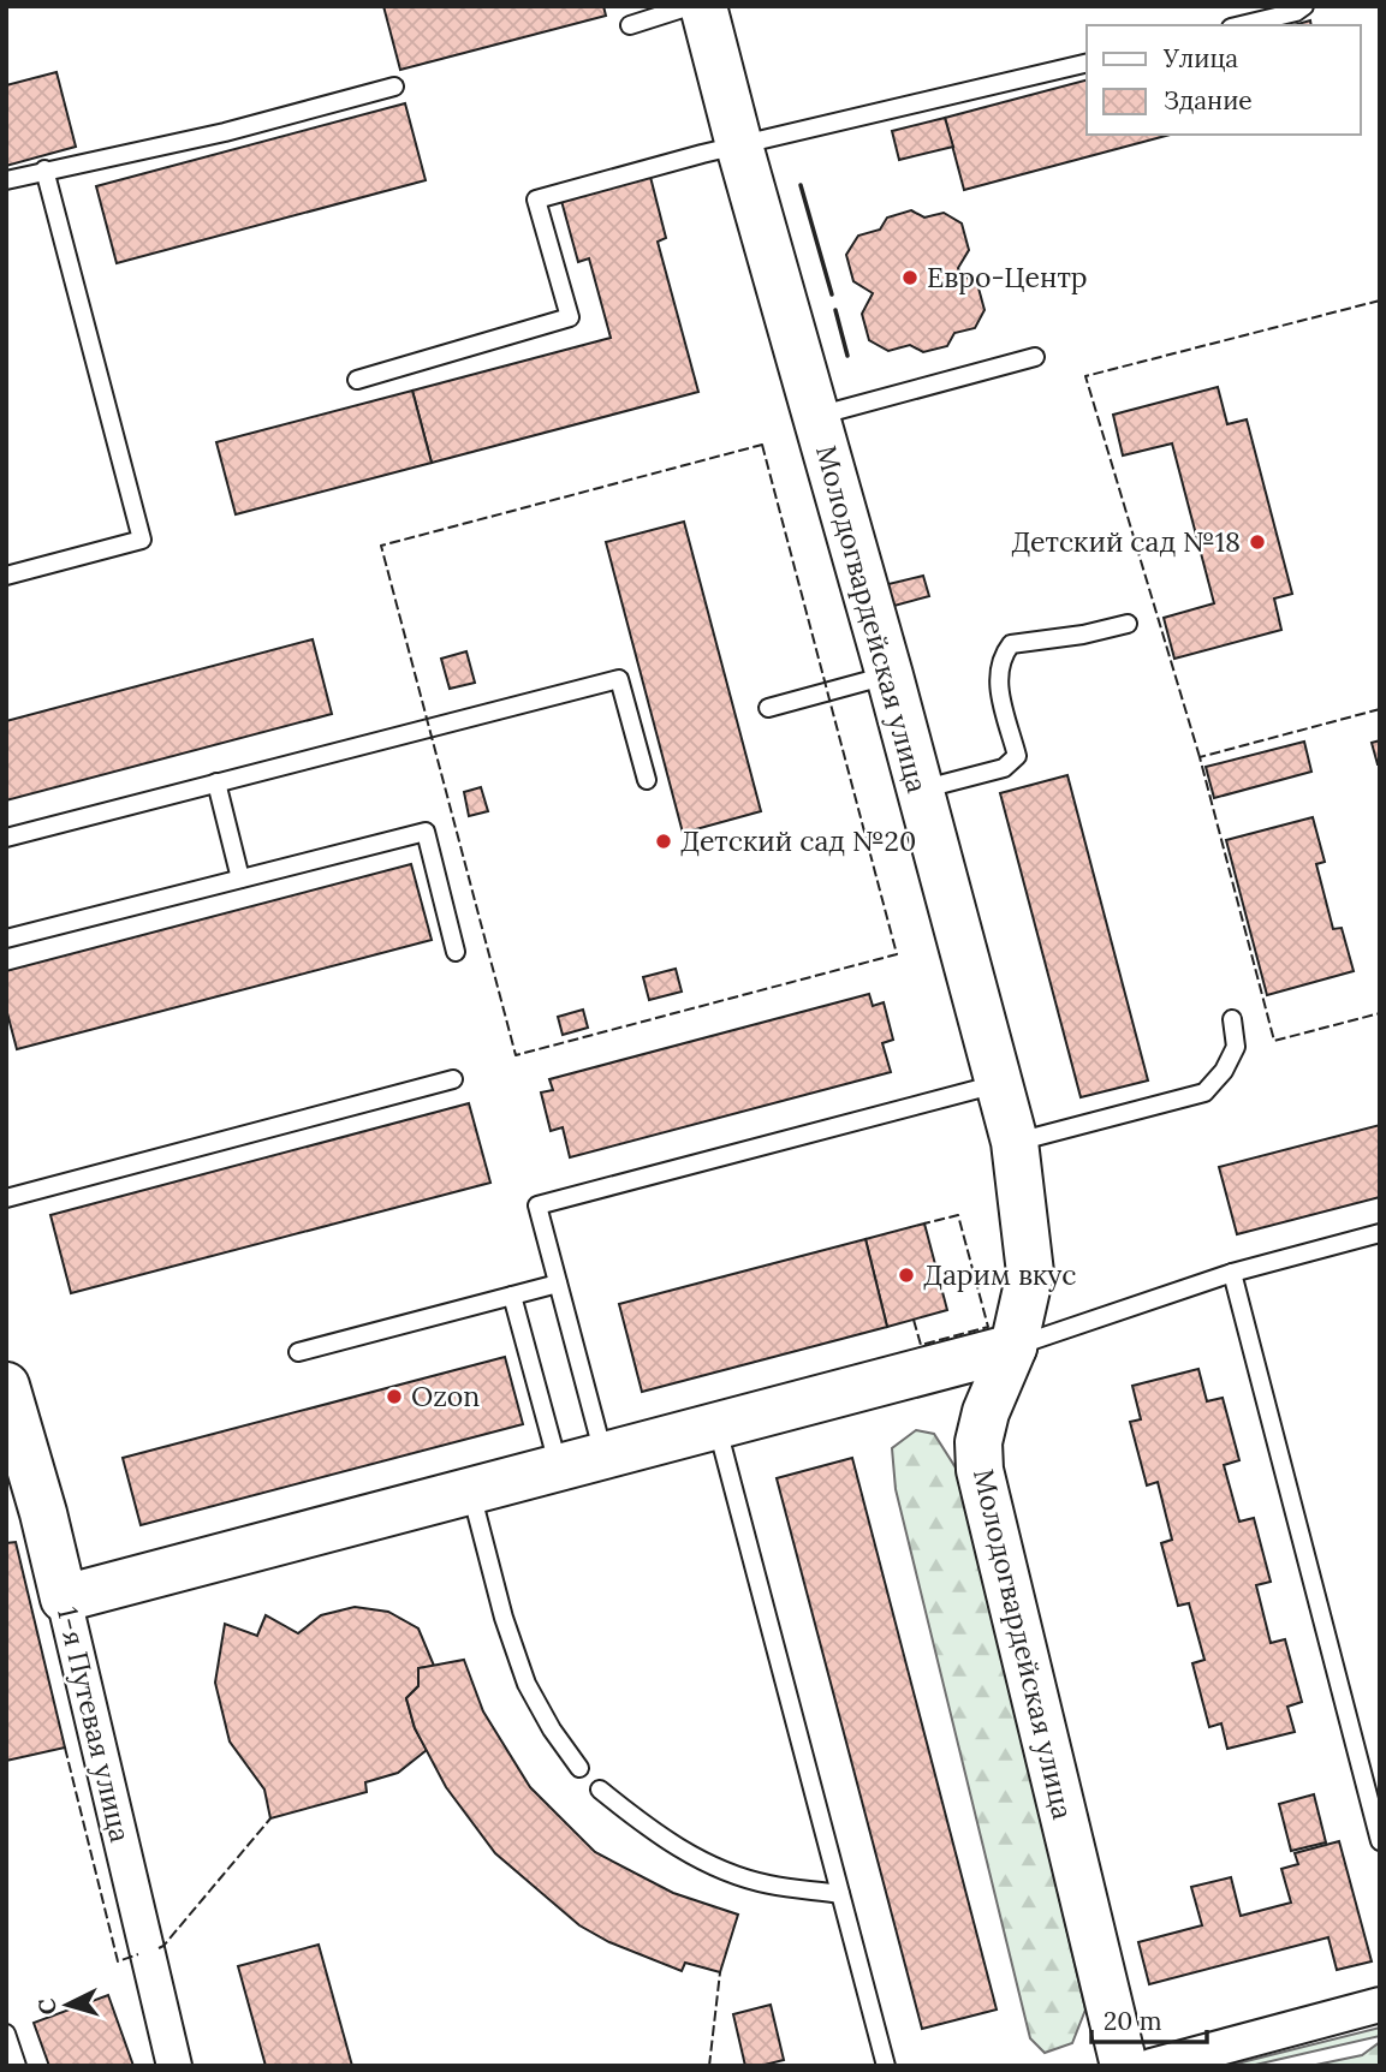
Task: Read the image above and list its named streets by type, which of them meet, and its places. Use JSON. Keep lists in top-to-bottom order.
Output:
{
  "streets": {
    "street": ["Молодогвардейская улица", "1-я Путевая улица"]
  },
  "places": [
    "Евро-Центр",
    "Детский сад №18",
    "Детский сад №20",
    "Дарим вкус",
    "Ozon"
  ],
  "legend": ["Улица", "Здание"],
  "scale_bar": "20 m",
  "north": "left"
}
